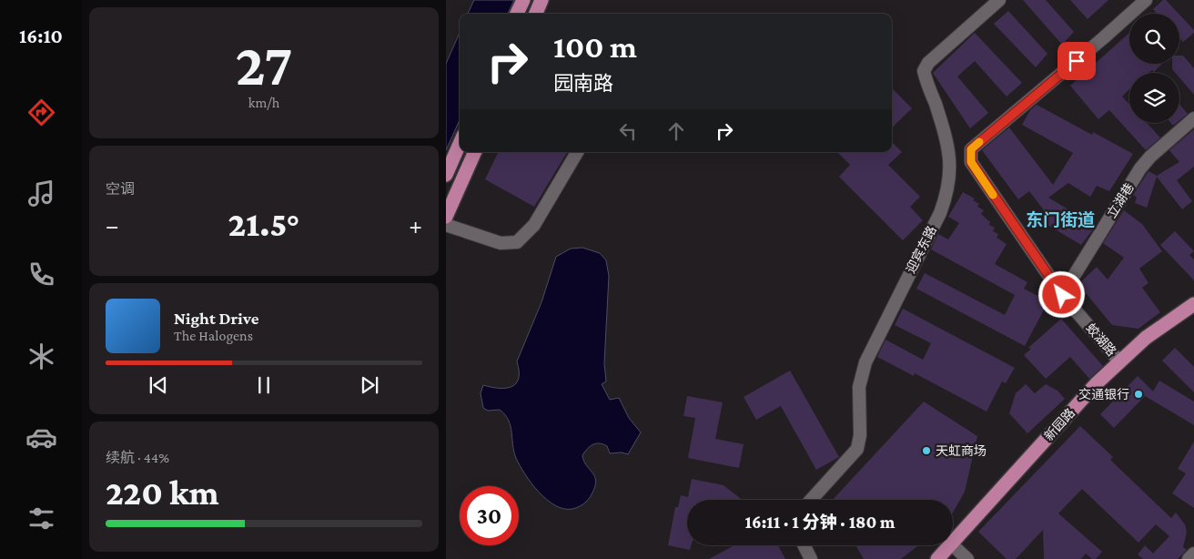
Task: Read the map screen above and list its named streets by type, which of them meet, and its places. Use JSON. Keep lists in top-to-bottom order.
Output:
{
  "streets": {
    "main road": ["新园路"],
    "street": ["立湖巷", "迎宾东路", "蛟湖路"]
  },
  "crossings": [
    ["立湖巷", "蛟湖路"],
    ["蛟湖路", "新园路"]
  ],
  "districts": ["东门街道"],
  "places": ["交通银行", "天虹商场"],
  "page": {
    "tabs": "16:10",
    "tile": [
      ["27", "km/h"],
      "空调",
      ["续航 · 44%", "220 km"]
    ],
    "turn": ["100 m", "园南路"],
    "heat": ["−", "21.5°", "+"],
    "song": ["Night Drive", "The Halogens"],
    "limit": "30",
    "trip": "16:11 · 1 分钟 · 180 m"
  }
}
